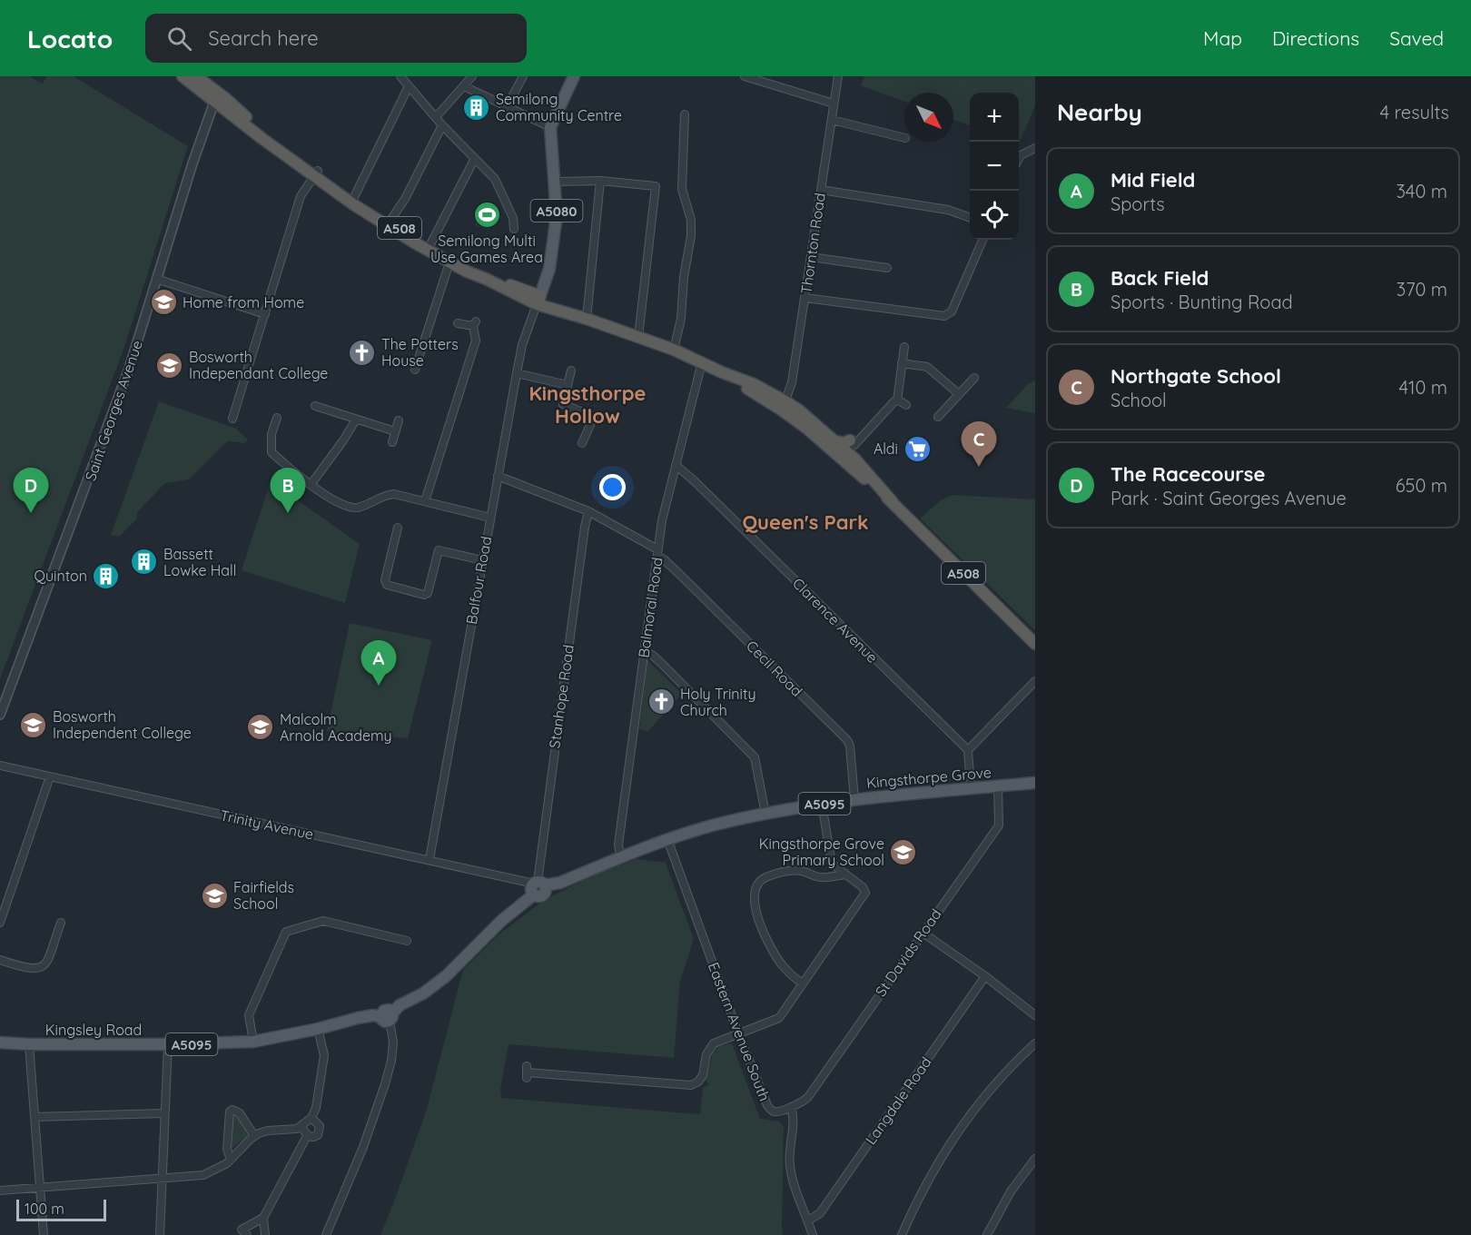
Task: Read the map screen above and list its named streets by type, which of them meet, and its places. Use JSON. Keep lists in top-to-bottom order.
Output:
{
  "streets": {
    "highway": ["A508"],
    "main road": [
      "A5080",
      "Kingsthorpe Grove",
      "A5095",
      "Kingsley Road"
    ],
    "street": [
      "Thornton Road",
      "Saint Georges Avenue",
      "Balfour Road",
      "Balmoral Road",
      "Clarence Avenue",
      "Cecil Road",
      "Stanhope Road",
      "Trinity Avenue",
      "St Davids Road",
      "Eastern Avenue South",
      "Langdale Road"
    ]
  },
  "crossings": [
    ["A5080", "A508"],
    ["A5080", "Balfour Road"],
    ["A508", "Thornton Road"],
    ["A508", "Saint Georges Avenue"],
    ["A508", "Balfour Road"],
    ["A508", "Balmoral Road"],
    ["Balfour Road", "Cecil Road"],
    ["Balfour Road", "Trinity Avenue"],
    ["Balmoral Road", "Clarence Avenue"],
    ["Balmoral Road", "Cecil Road"],
    ["Balmoral Road", "Kingsthorpe Grove"],
    ["Cecil Road", "Stanhope Road"],
    ["Cecil Road", "Kingsthorpe Grove"],
    ["Stanhope Road", "Kingsthorpe Grove"],
    ["Stanhope Road", "Trinity Avenue"],
    ["Stanhope Road", "Kingsley Road"],
    ["Kingsthorpe Grove", "Trinity Avenue"],
    ["Kingsthorpe Grove", "St Davids Road"],
    ["Kingsthorpe Grove", "Kingsley Road"],
    ["Kingsthorpe Grove", "Eastern Avenue South"],
    ["Trinity Avenue", "Kingsley Road"],
    ["St Davids Road", "Eastern Avenue South"],
    ["Eastern Avenue South", "Langdale Road"]
  ],
  "districts": ["Kingsthorpe Hollow", "Queen's Park"],
  "places": {
    "building": ["Semilong Community Centre", "Bassett Lowke Hall", "Quinton"],
    "sports": ["Semilong Multi Use Games Area"],
    "school or university": [
      "Home from Home",
      "Bosworth Independant College",
      "Bosworth Independent College",
      "Malcolm Arnold Academy",
      "Kingsthorpe Grove Primary School",
      "Fairfields School"
    ],
    "church": ["The Potters House", "Holy Trinity Church"],
    "supermarket": ["Aldi"]
  },
  "scale_bar": "100 m",
  "north": "bottom right",
  "page": {
    "header": "Locato",
    "search": "Search here",
    "nav": ["Map", "Directions", "Saved"],
    "heading": ["Nearby", "4 results"],
    "map_buttons": ["+", "−"],
    "list": [
      {
        "mark": "A",
        "name": "Mid Field",
        "note": "Sports",
        "value": "340 m"
      },
      {
        "mark": "B",
        "name": "Back Field",
        "note": "Sports · Bunting Road",
        "value": "370 m"
      },
      {
        "mark": "C",
        "name": "Northgate School",
        "note": "School",
        "value": "410 m"
      },
      {
        "mark": "D",
        "name": "The Racecourse",
        "note": "Park · Saint Georges Avenue",
        "value": "650 m"
      }
    ],
    "pins": [
      "C",
      "B",
      "D",
      "A"
    ],
    "scale": "100 m"
  }
}
